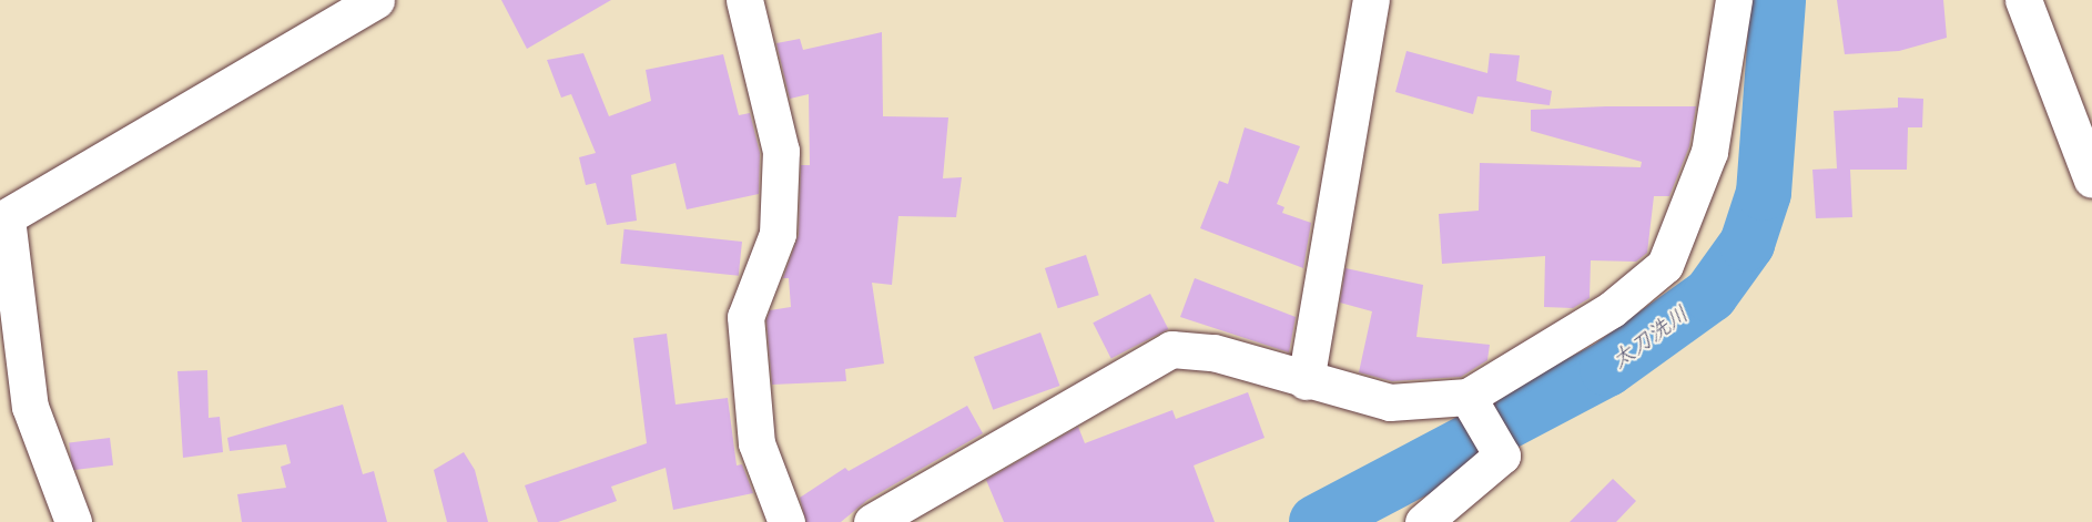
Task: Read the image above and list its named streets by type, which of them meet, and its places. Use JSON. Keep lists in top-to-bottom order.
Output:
{
  "water": ["太刀洗川"]
}
